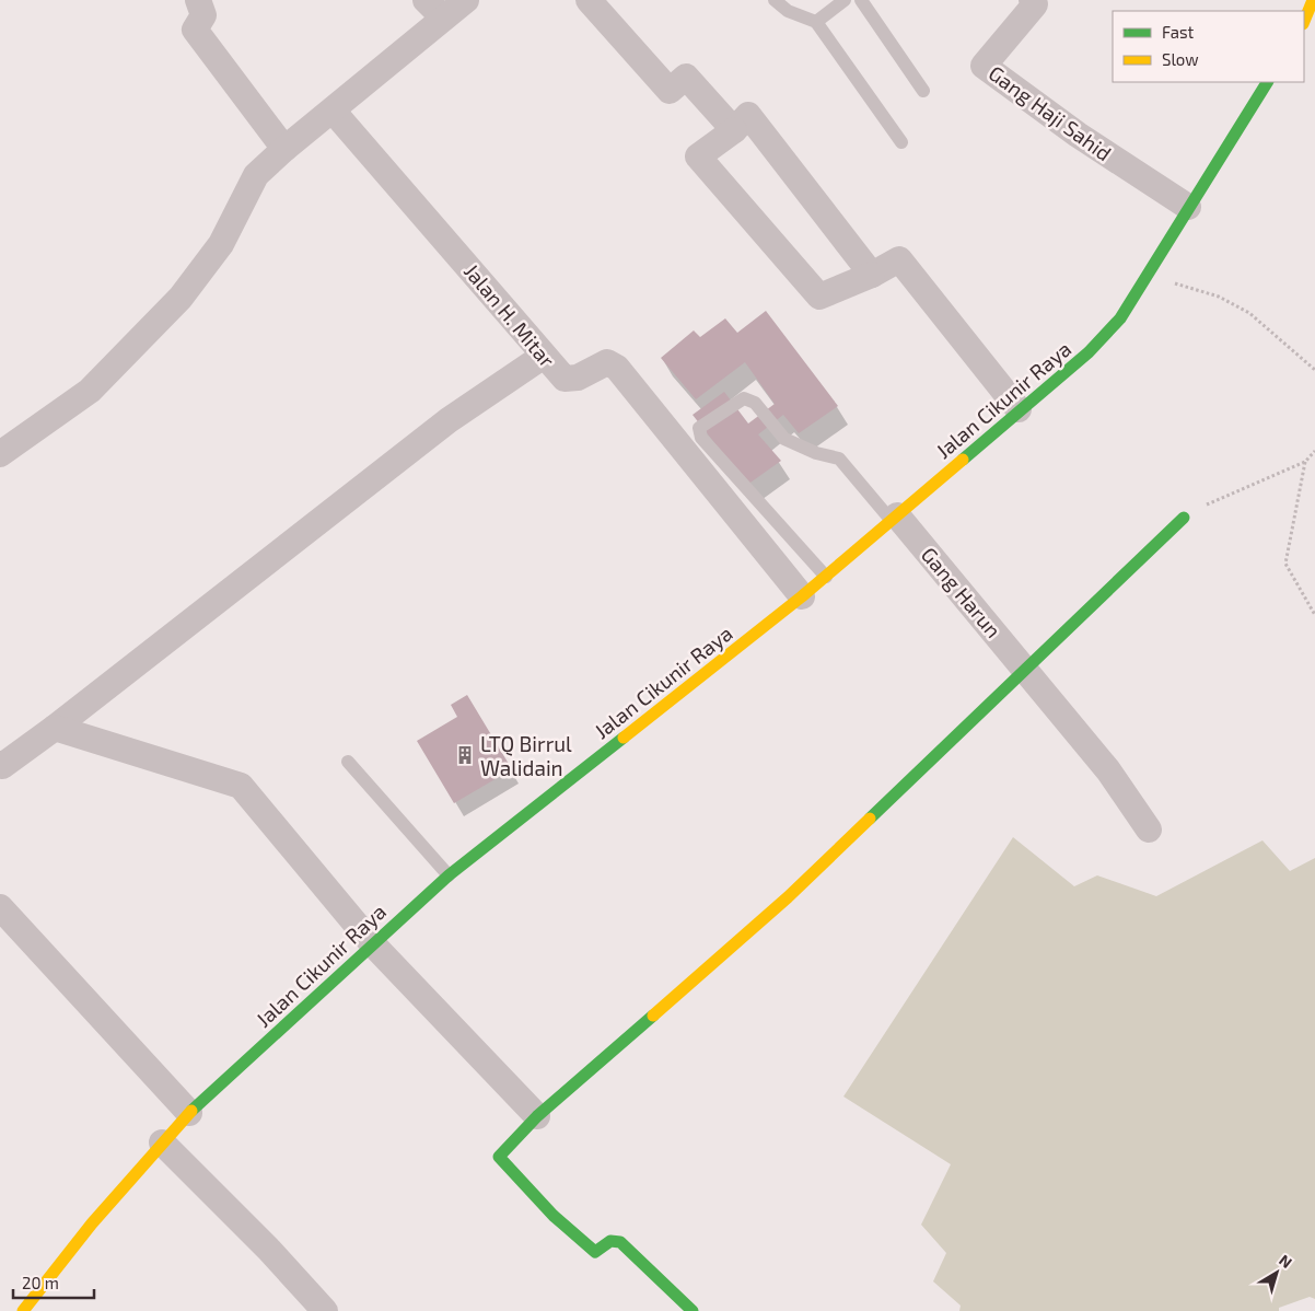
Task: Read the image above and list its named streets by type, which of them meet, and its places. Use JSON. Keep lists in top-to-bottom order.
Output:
{
  "streets": {
    "street": [
      "Gang Haji Sahid",
      "Jalan H. Mitar",
      "Jalan Cikunir Raya",
      "Gang Harun"
    ]
  },
  "crossings": [
    ["Gang Haji Sahid", "Jalan Cikunir Raya"],
    ["Jalan H. Mitar", "Jalan Cikunir Raya"],
    ["Jalan Cikunir Raya", "Gang Harun"]
  ],
  "places": {
    "building": ["LTQ Birrul Walidain"]
  },
  "legend": ["Fast", "Slow"],
  "scale_bar": "20 m",
  "north": "top right"
}
